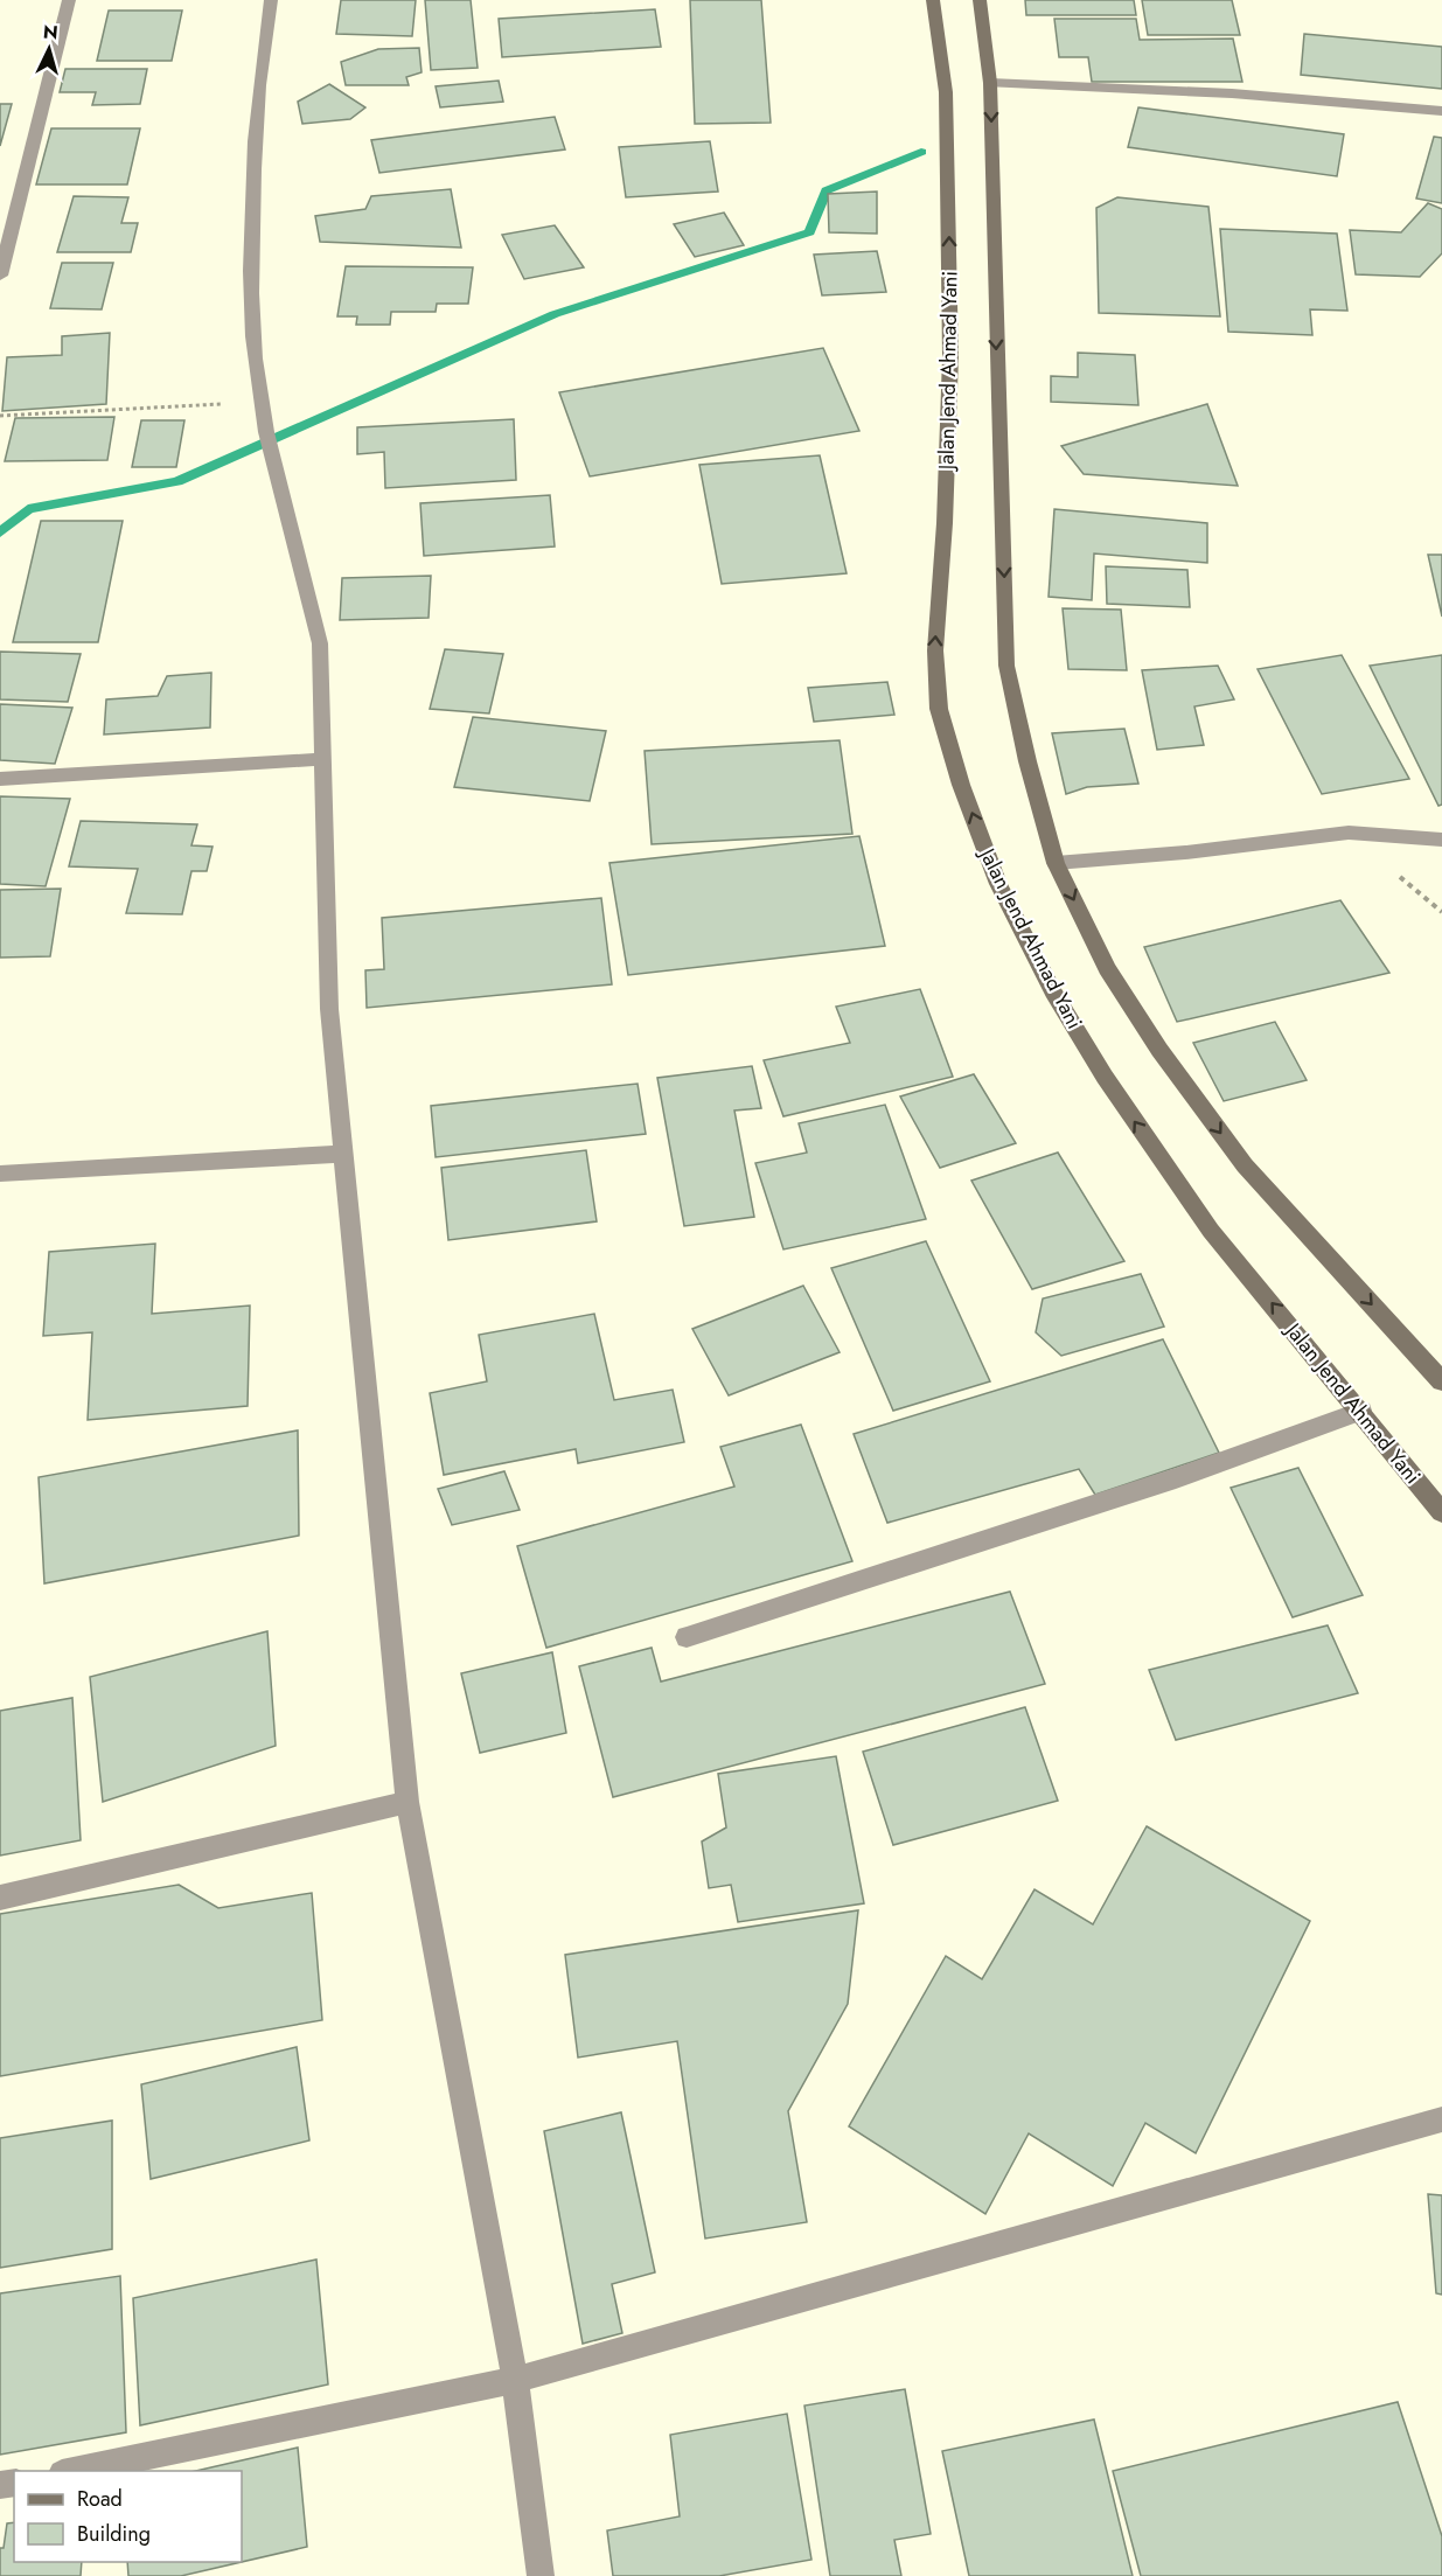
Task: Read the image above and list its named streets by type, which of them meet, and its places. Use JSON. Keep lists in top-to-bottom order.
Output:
{
  "streets": {
    "main road": ["Jalan Jend Ahmad Yani"]
  },
  "legend": ["Road", "Building"],
  "north": "top"
}
